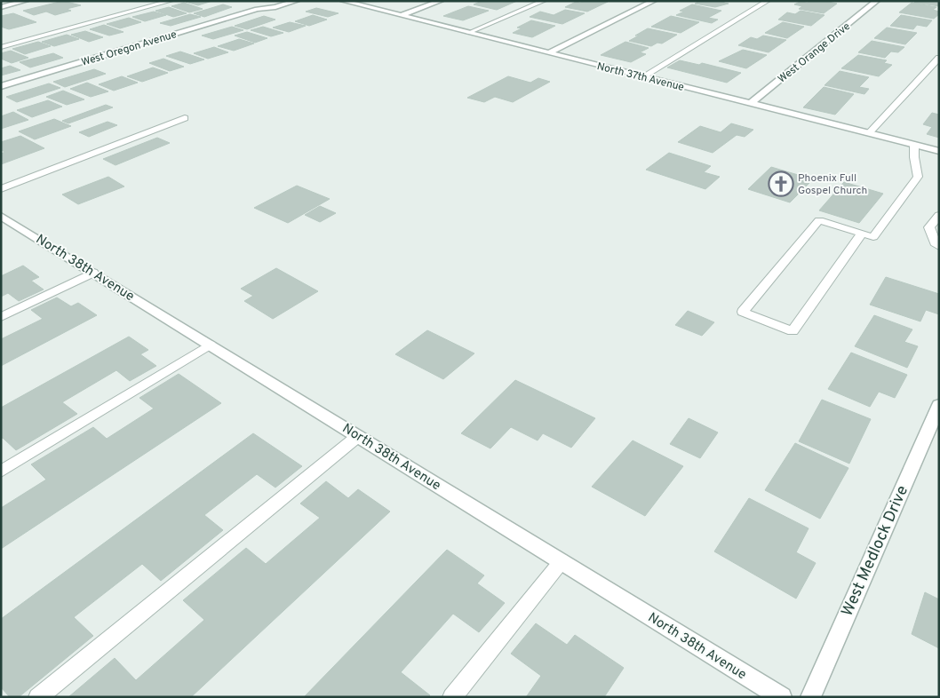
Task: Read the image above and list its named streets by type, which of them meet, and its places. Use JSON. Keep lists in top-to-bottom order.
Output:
{
  "streets": {
    "street": [
      "West Oregon Avenue",
      "West Orange Drive",
      "North 37th Avenue",
      "North 38th Avenue",
      "West Medlock Drive"
    ]
  },
  "crossings": [
    ["West Orange Drive", "North 37th Avenue"]
  ],
  "places": {
    "church": ["Phoenix Full Gospel Church"]
  }
}
